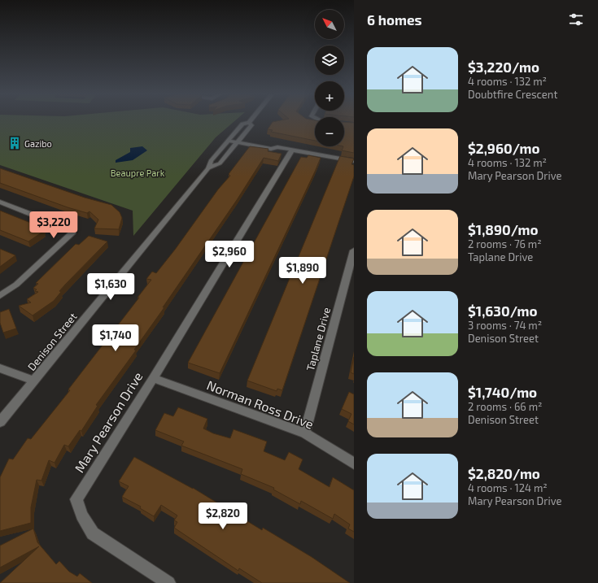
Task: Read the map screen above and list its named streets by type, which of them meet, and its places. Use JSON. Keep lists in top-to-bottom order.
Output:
{
  "streets": {
    "street": [
      "Taplane Drive",
      "Denison Street",
      "Norman Ross Drive",
      "Mary Pearson Drive"
    ]
  },
  "crossings": [
    ["Taplane Drive", "Norman Ross Drive"],
    ["Norman Ross Drive", "Mary Pearson Drive"]
  ],
  "parks": ["Beaupre Park"],
  "places": {
    "building": ["Gazibo"]
  },
  "north": "top left",
  "page": {
    "heading": "6 homes",
    "map_buttons": ["+", "−"],
    "list": [
      {
        "name": "$3,220/mo",
        "note": "4 rooms · 132 m² · Doubtfire Crescent"
      },
      {
        "name": "$2,960/mo",
        "note": "4 rooms · 132 m² · Mary Pearson Drive"
      },
      {
        "name": "$1,890/mo",
        "note": "2 rooms · 76 m² · Taplane Drive"
      },
      {
        "name": "$1,630/mo",
        "note": "3 rooms · 74 m² · Denison Street"
      },
      {
        "name": "$1,740/mo",
        "note": "2 rooms · 66 m² · Denison Street"
      },
      {
        "name": "$2,820/mo",
        "note": "4 rooms · 124 m² · Mary Pearson Drive"
      }
    ],
    "price": [
      "$3,220",
      "$2,960",
      "$1,890",
      "$1,630",
      "$1,740",
      "$2,820"
    ]
  }
}
